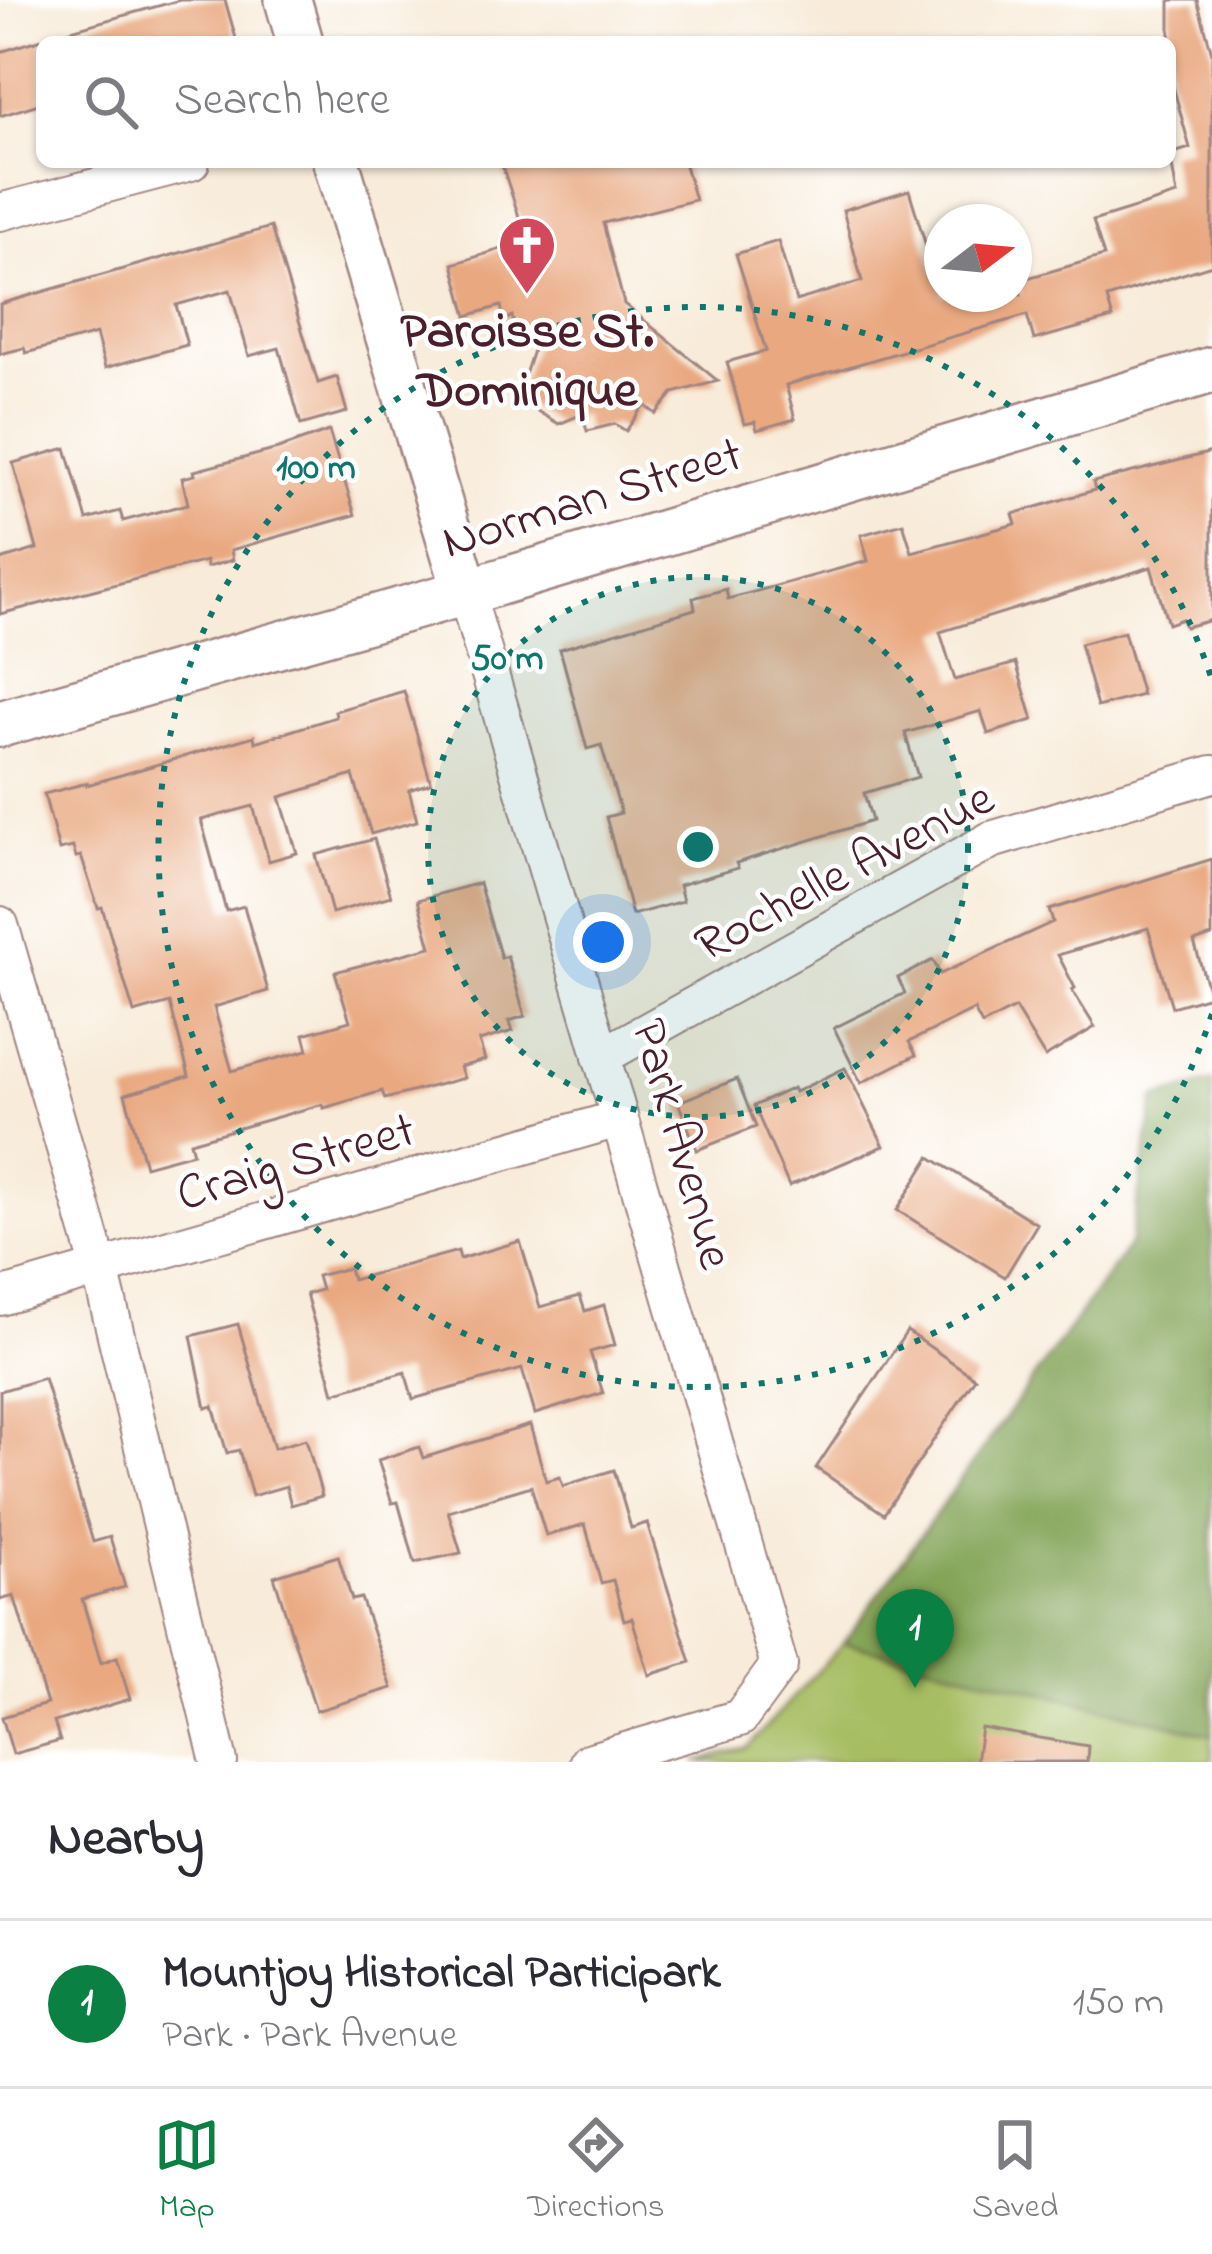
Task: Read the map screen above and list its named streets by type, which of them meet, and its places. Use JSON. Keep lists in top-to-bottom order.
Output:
{
  "streets": {
    "street": [
      "Norman Street",
      "Rochelle Avenue",
      "Park Avenue",
      "Craig Street"
    ]
  },
  "crossings": [
    ["Norman Street", "Park Avenue"],
    ["Rochelle Avenue", "Park Avenue"],
    ["Park Avenue", "Craig Street"]
  ],
  "places": {
    "church": ["Paroisse St. Dominique"]
  },
  "north": "right",
  "page": {
    "search": "Search here",
    "pins": "1",
    "heading": "Nearby",
    "list": [
      {
        "mark": "1",
        "name": "Mountjoy Historical Participark",
        "note": "Park · Park Avenue",
        "value": "150 m"
      }
    ],
    "nav": ["Map", "Directions", "Saved"]
  },
  "rings": ["100 m", "50 m"]
}
